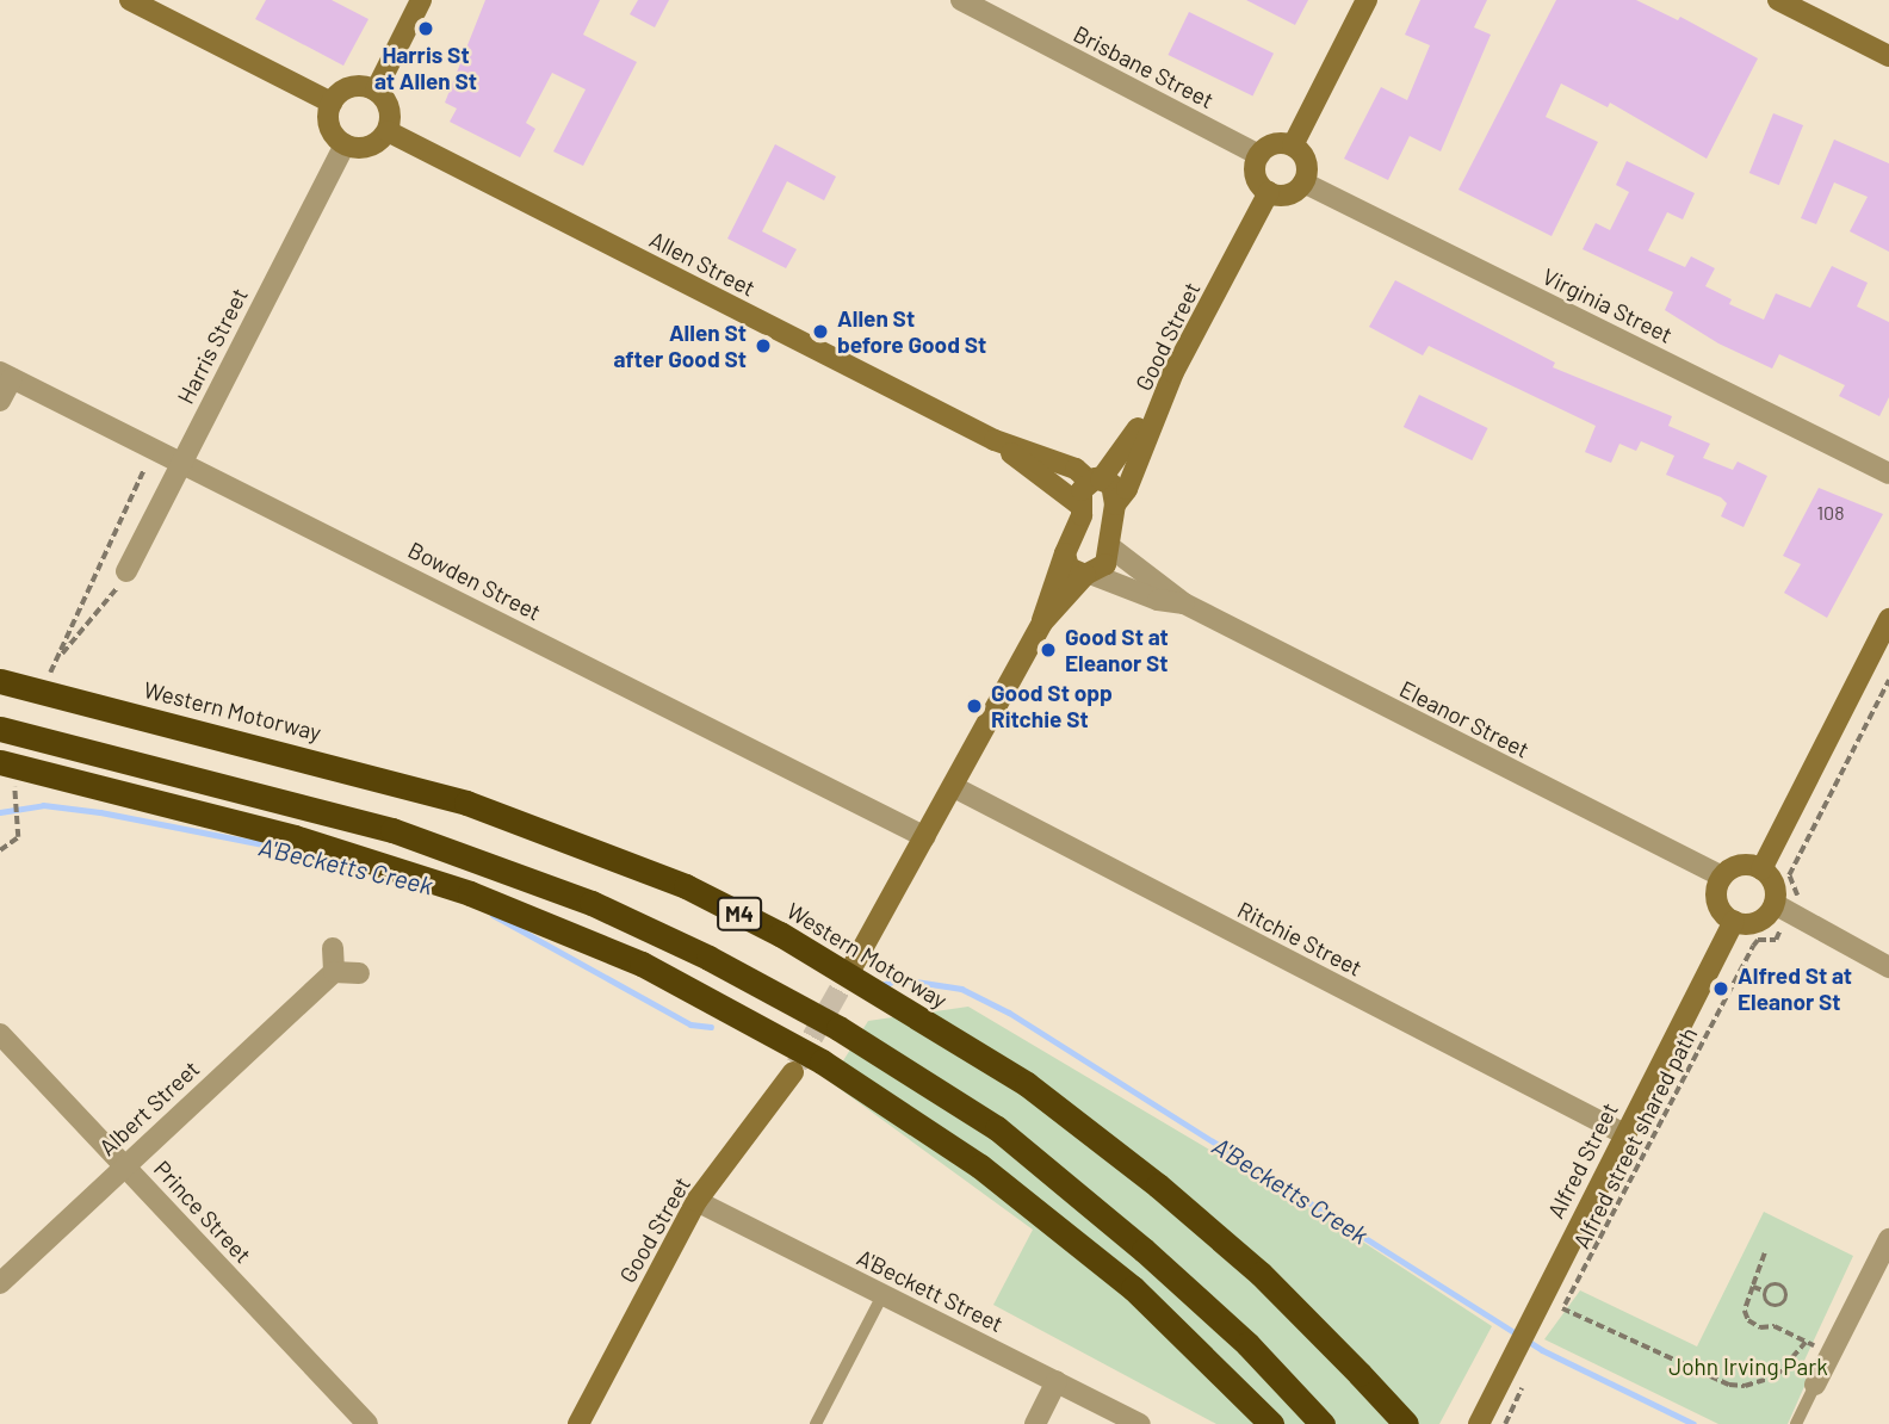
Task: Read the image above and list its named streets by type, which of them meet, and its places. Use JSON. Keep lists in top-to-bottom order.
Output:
{
  "streets": {
    "highway": ["Western Motorway", "M4"],
    "main road": ["Allen Street", "Good Street", "Alfred Street"],
    "street": [
      "Brisbane Street",
      "Virginia Street",
      "Harris Street",
      "Bowden Street",
      "Eleanor Street",
      "Ritchie Street",
      "Albert Street",
      "Prince Street",
      "A'Beckett Street"
    ],
    "path": ["Alfred street shared path"]
  },
  "crossings": [
    ["Brisbane Street", "Virginia Street"],
    ["Brisbane Street", "Good Street"],
    ["Allen Street", "Harris Street"],
    ["Virginia Street", "Good Street"],
    ["Good Street", "Eleanor Street"],
    ["Good Street", "A'Beckett Street"],
    ["Harris Street", "Bowden Street"],
    ["Eleanor Street", "Alfred Street"],
    ["Ritchie Street", "Alfred Street"],
    ["Albert Street", "Prince Street"]
  ],
  "water": ["A'Becketts Creek"],
  "parks": ["John Irving Park"],
  "places": [
    "Harris St at Allen St",
    "Allen St before Good St",
    "Allen St after Good St",
    "Good St at Eleanor St",
    "Good St opp Ritchie St",
    "Alfred St at Eleanor St"
  ],
  "house_numbers": ["108"]
}
